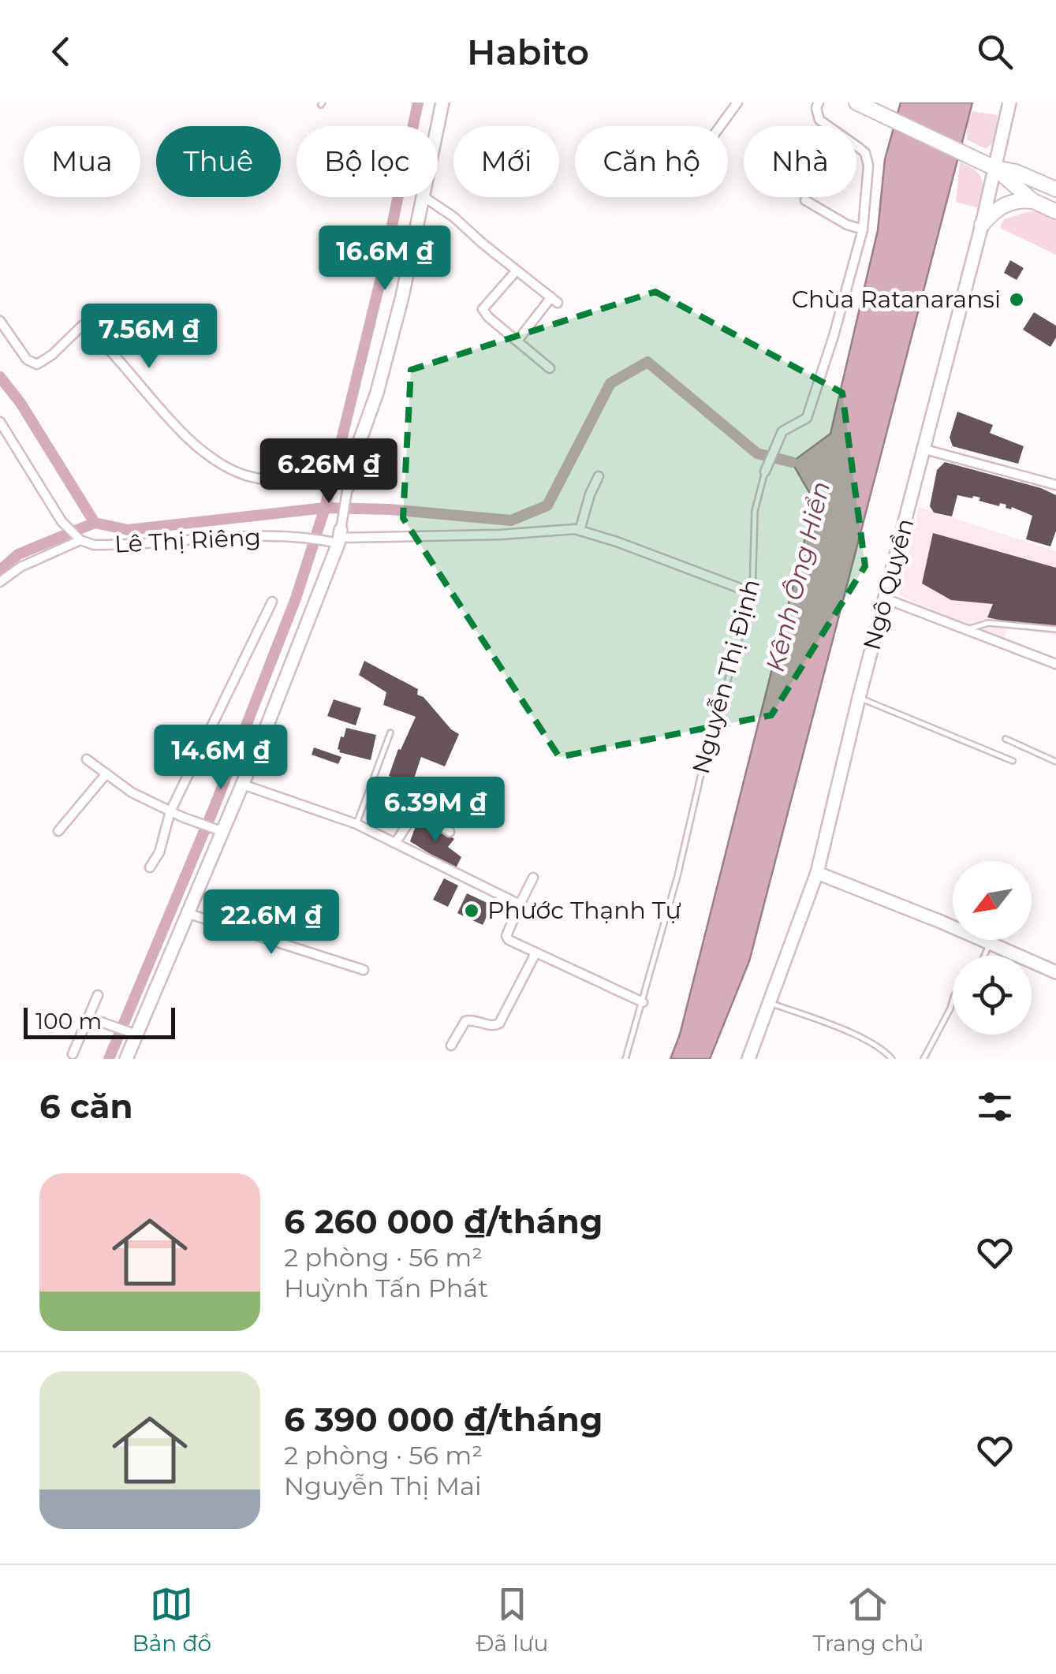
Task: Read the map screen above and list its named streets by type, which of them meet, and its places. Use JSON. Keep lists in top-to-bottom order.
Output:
{
  "streets": {
    "street": ["Lê Thị Riêng", "Ngô Quyền", "Nguyễn Thị Định"]
  },
  "crossings": [
    ["Lê Thị Riêng", "Nguyễn Thị Định"]
  ],
  "water": ["Kênh Ông Hiển"],
  "places": ["Chùa Ratanaransi", "Phước Thạnh Tự"],
  "scale_bar": "100 m",
  "north": "bottom left",
  "page": {
    "header": "Habito",
    "chip": [
      "Mua",
      "Thuê",
      "Bộ lọc",
      "Mới",
      "Căn hộ",
      "Nhà"
    ],
    "price": [
      "16.6M ₫",
      "7.56M ₫",
      "6.26M ₫",
      "14.6M ₫",
      "6.39M ₫",
      "22.6M ₫"
    ],
    "scale": "100 m",
    "heading": "6 căn",
    "list": [
      {
        "name": "6 260 000 ₫/tháng",
        "note": "2 phòng · 56 m² · Huỳnh Tấn Phát"
      },
      {
        "name": "6 390 000 ₫/tháng",
        "note": "2 phòng · 56 m² · Nguyễn Thị Mai"
      }
    ],
    "tabs": ["Bản đồ", "Đã lưu", "Trang chủ"]
  }
}
